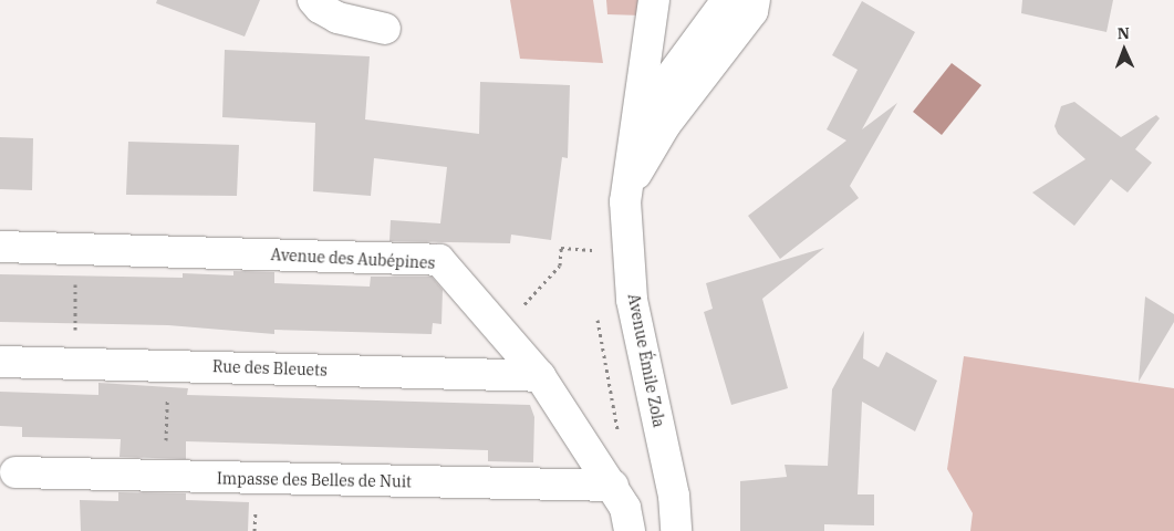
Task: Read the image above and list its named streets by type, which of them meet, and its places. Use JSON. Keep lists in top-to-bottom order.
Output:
{
  "streets": {
    "street": [
      "Avenue des Aubépines",
      "Avenue Émile Zola",
      "Rue des Bleuets",
      "Impasse des Belles de Nuit"
    ]
  },
  "crossings": [
    ["Avenue des Aubépines", "Rue des Bleuets"],
    ["Avenue des Aubépines", "Impasse des Belles de Nuit"]
  ],
  "north": "top"
}
